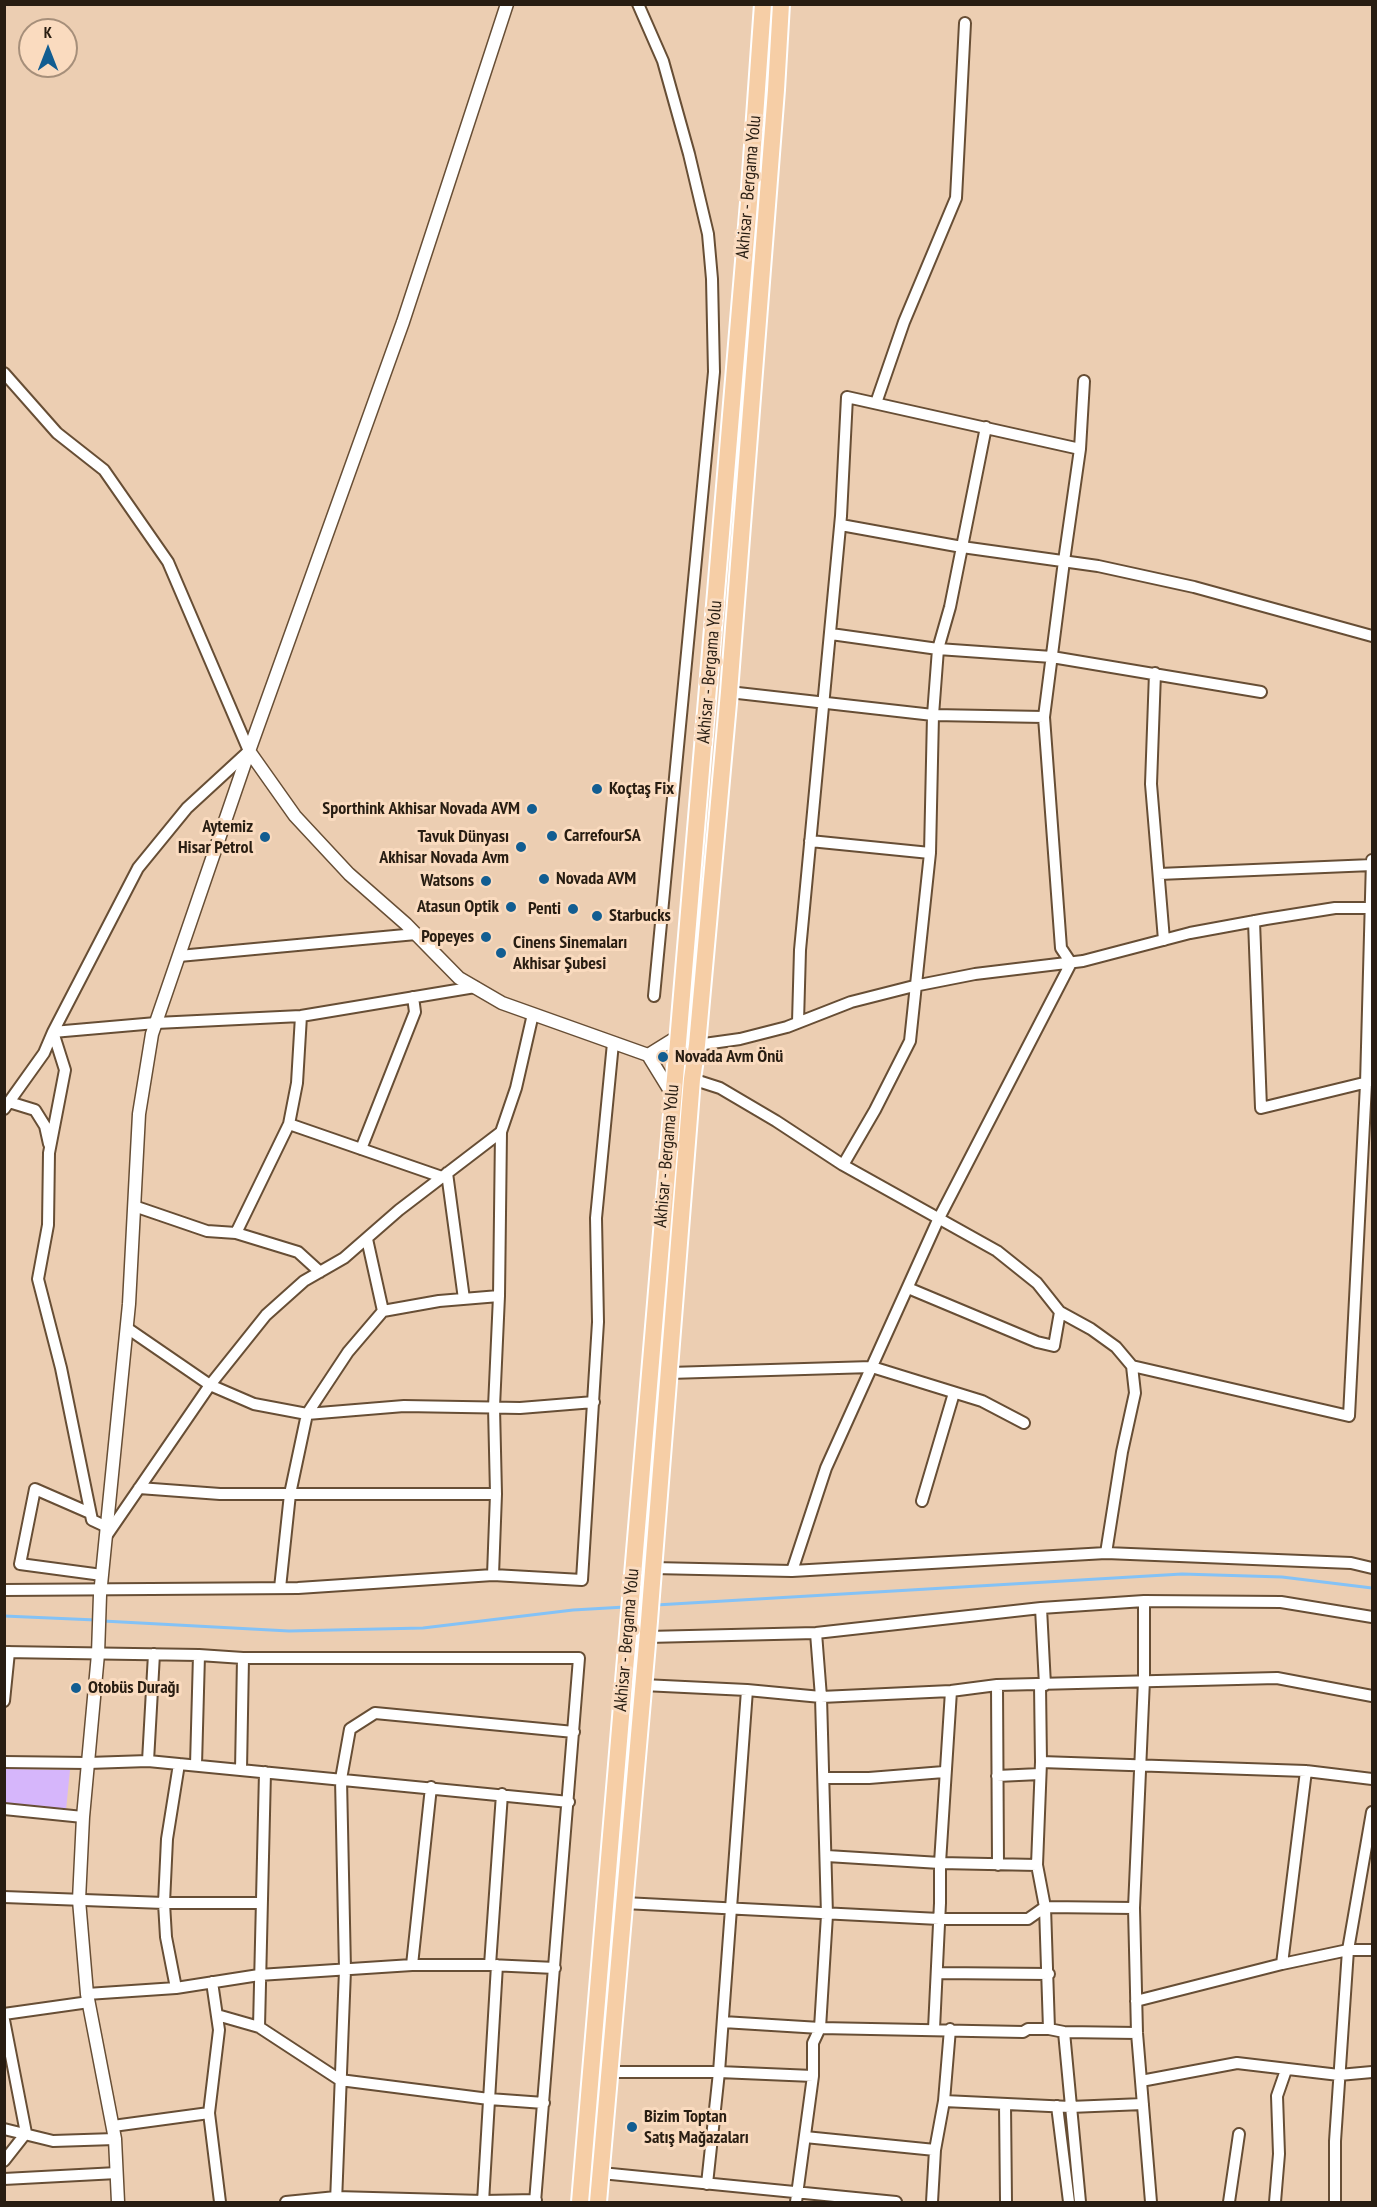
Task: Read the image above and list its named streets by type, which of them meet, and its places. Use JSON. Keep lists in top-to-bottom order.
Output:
{
  "streets": {
    "main road": ["Akhisar - Bergama Yolu"]
  },
  "places": [
    "Koçtaş Fix",
    "Sporthink Akhisar Novada AVM",
    "CarrefourSA",
    "Aytemiz Hisar Petrol",
    "Tavuk Dünyası Akhisar Novada Avm",
    "Novada AVM",
    "Watsons",
    "Atasun Optik",
    "Penti",
    "Starbucks",
    "Popeyes",
    "Cinens Sinemaları Akhisar Şubesi",
    "Novada Avm Önü",
    "Otobüs Durağı",
    "Bizim Toptan Satış Mağazaları"
  ],
  "north": "top"
}
